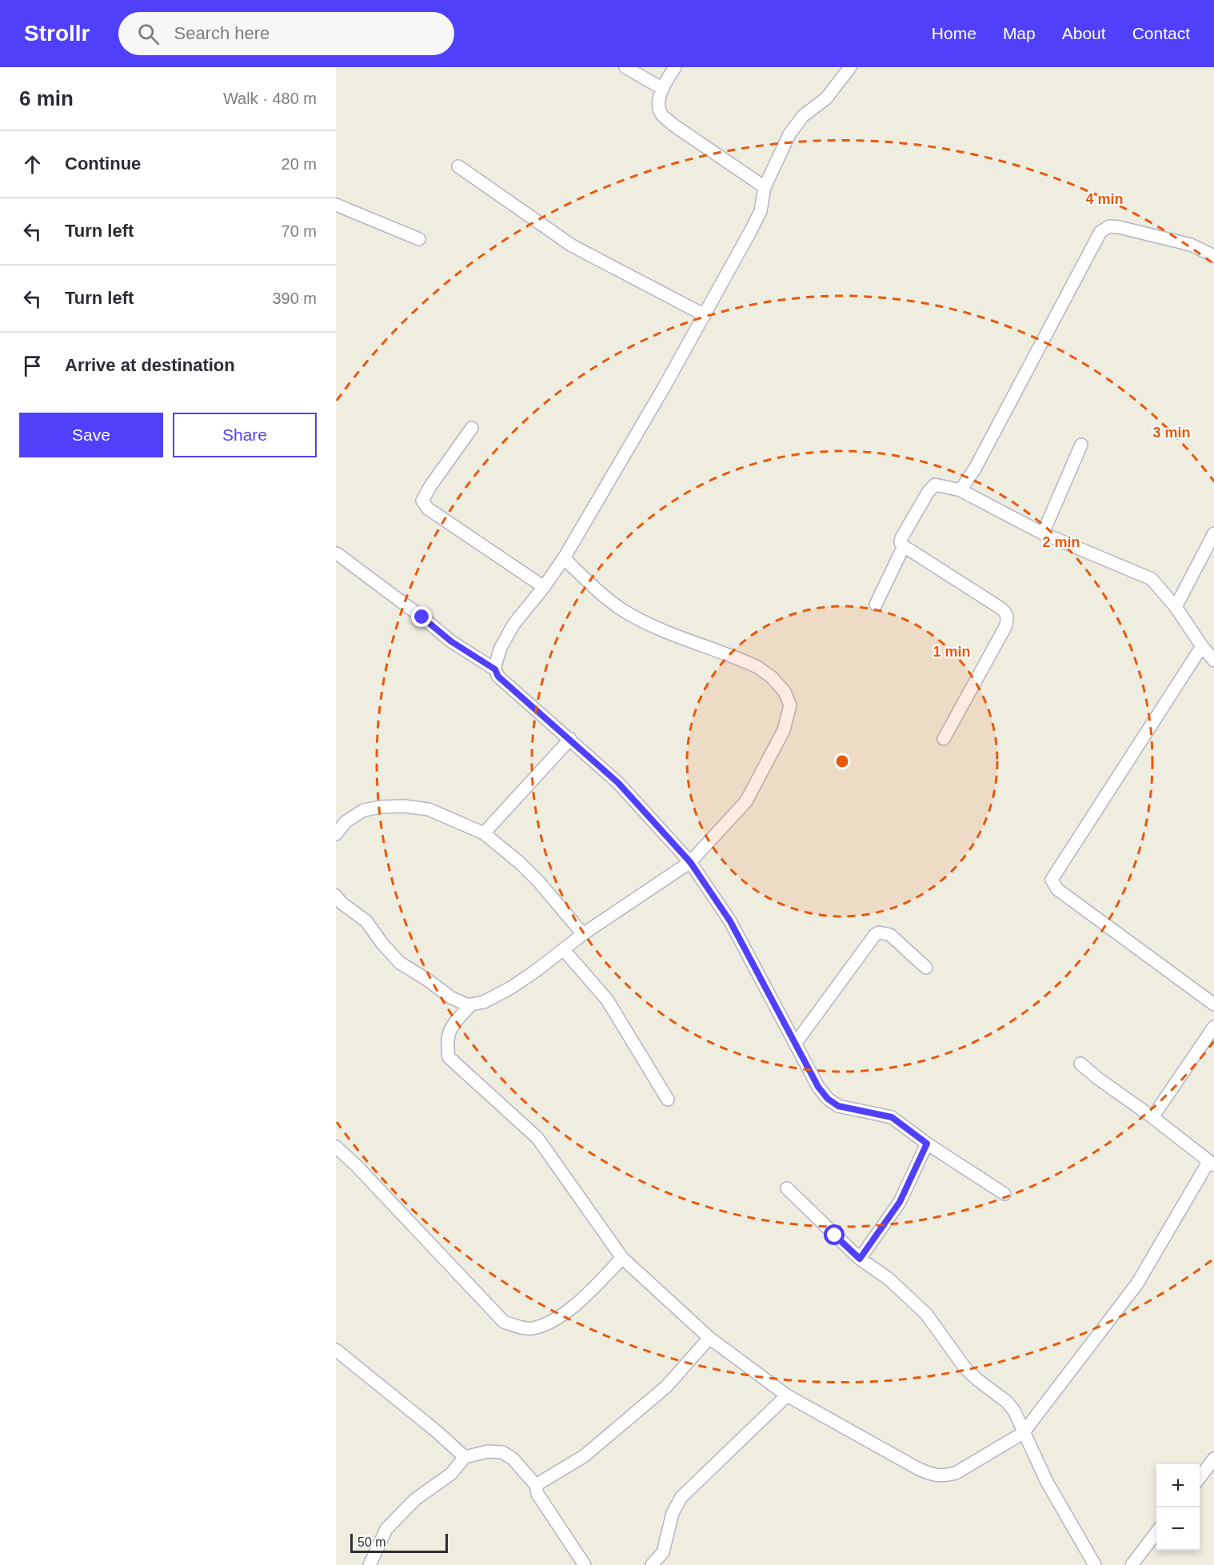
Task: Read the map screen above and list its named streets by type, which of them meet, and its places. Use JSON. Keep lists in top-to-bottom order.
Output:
{
  "scale_bar": "50 m",
  "page": {
    "header": "Strollr",
    "search": "Search here",
    "nav": [
      "Home",
      "Map",
      "About",
      "Contact"
    ],
    "heading": ["6 min", "Walk · 480 m"],
    "list": [
      ["Continue", "20 m"],
      ["Turn left", "70 m"],
      ["Turn left", "390 m"],
      "Arrive at destination"
    ],
    "buttons": ["Save", "Share"],
    "map_buttons": ["+", "−"],
    "scale": "50 m"
  },
  "rings": [
    "4 min",
    "3 min",
    "2 min",
    "1 min"
  ]
}
